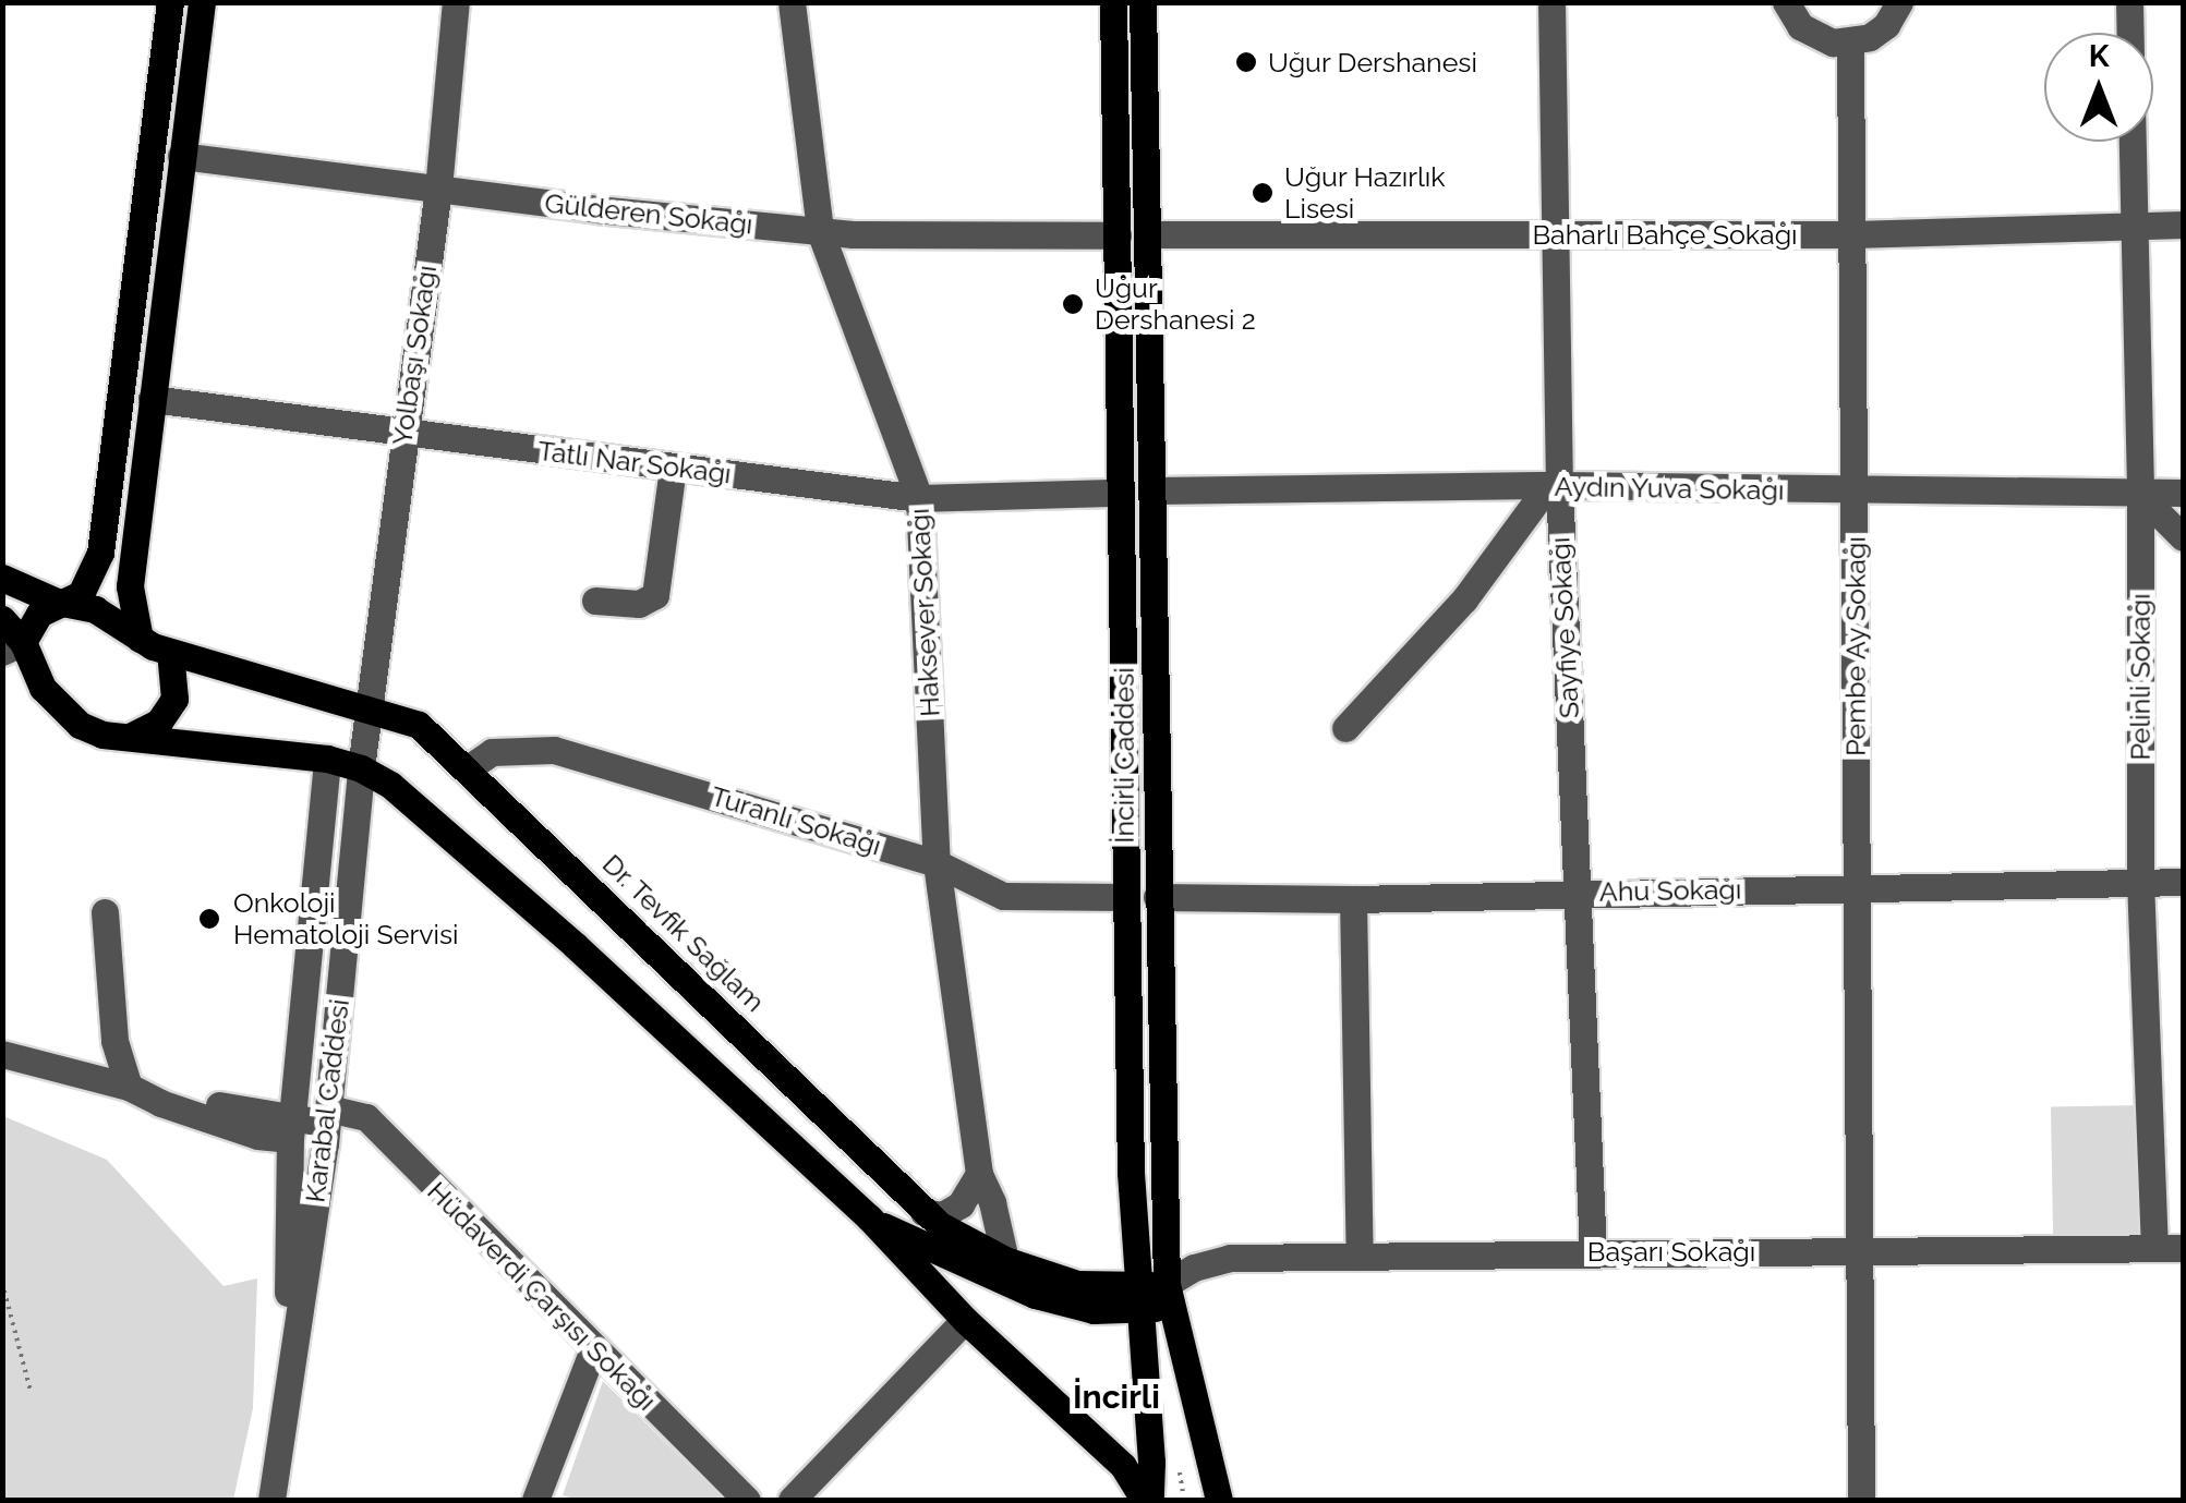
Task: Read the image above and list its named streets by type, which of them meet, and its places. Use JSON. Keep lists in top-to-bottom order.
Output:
{
  "streets": {
    "main road": ["İncirli Caddesi", "Dr. Tevfik Sağlam"],
    "street": [
      "Gülderen Sokağı",
      "Baharlı Bahçe Sokağı",
      "Yolbaşı Sokağı",
      "Tatlı Nar Sokağı",
      "Aydın Yuva Sokağı",
      "Haksever Sokağı",
      "Sayfiye Sokağı",
      "Pembe Ay Sokağı",
      "Pelinli Sokağı",
      "Turanlı Sokağı",
      "Ahu Sokağı",
      "Karabal Caddesi",
      "Başarı Sokağı",
      "Hüdaverdi Çarşısı Sokağı"
    ]
  },
  "crossings": [
    ["Gülderen Sokağı", "Yolbaşı Sokağı"],
    ["Gülderen Sokağı", "Haksever Sokağı"],
    ["Gülderen Sokağı", "İncirli Caddesi"],
    ["Baharlı Bahçe Sokağı", "Sayfiye Sokağı"],
    ["Baharlı Bahçe Sokağı", "Pembe Ay Sokağı"],
    ["Baharlı Bahçe Sokağı", "Pelinli Sokağı"],
    ["Baharlı Bahçe Sokağı", "İncirli Caddesi"],
    ["Yolbaşı Sokağı", "Tatlı Nar Sokağı"],
    ["Yolbaşı Sokağı", "Dr. Tevfik Sağlam"],
    ["Yolbaşı Sokağı", "Karabal Caddesi"],
    ["Tatlı Nar Sokağı", "Haksever Sokağı"],
    ["Tatlı Nar Sokağı", "İncirli Caddesi"],
    ["Aydın Yuva Sokağı", "Sayfiye Sokağı"],
    ["Aydın Yuva Sokağı", "Pembe Ay Sokağı"],
    ["Aydın Yuva Sokağı", "Pelinli Sokağı"],
    ["Aydın Yuva Sokağı", "İncirli Caddesi"],
    ["Haksever Sokağı", "Turanlı Sokağı"],
    ["Haksever Sokağı", "Dr. Tevfik Sağlam"],
    ["Sayfiye Sokağı", "Ahu Sokağı"],
    ["Sayfiye Sokağı", "Başarı Sokağı"],
    ["Pembe Ay Sokağı", "Ahu Sokağı"],
    ["Pembe Ay Sokağı", "Başarı Sokağı"],
    ["Pelinli Sokağı", "Ahu Sokağı"],
    ["Pelinli Sokağı", "Başarı Sokağı"],
    ["İncirli Caddesi", "Turanlı Sokağı"],
    ["İncirli Caddesi", "Ahu Sokağı"],
    ["İncirli Caddesi", "Dr. Tevfik Sağlam"],
    ["İncirli Caddesi", "Başarı Sokağı"],
    ["Turanlı Sokağı", "Dr. Tevfik Sağlam"],
    ["Dr. Tevfik Sağlam", "Karabal Caddesi"],
    ["Karabal Caddesi", "Hüdaverdi Çarşısı Sokağı"]
  ],
  "districts": ["İncirli"],
  "places": [
    "Uğur Dershanesi",
    "Uğur Hazırlık Lisesi",
    "Uğur Dershanesi 2",
    "Onkoloji Hematoloji Servisi"
  ],
  "north": "top"
}
